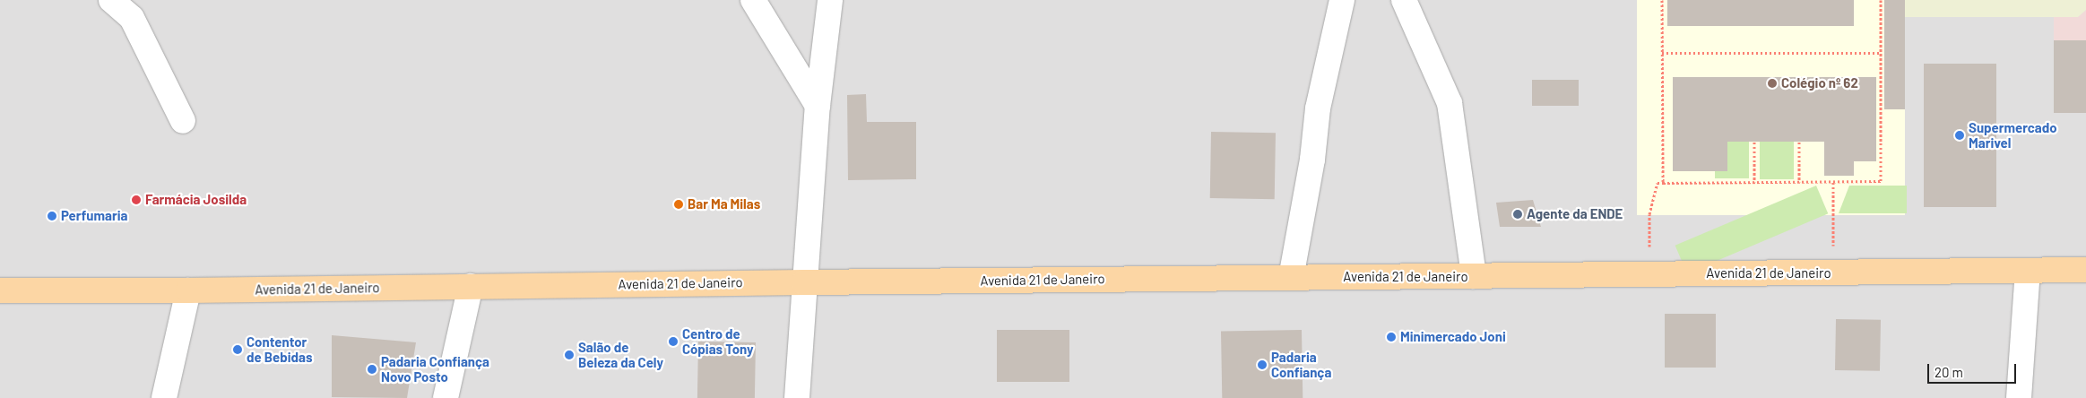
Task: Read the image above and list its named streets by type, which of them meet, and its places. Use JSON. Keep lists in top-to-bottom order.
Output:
{
  "streets": {
    "main road": ["Avenida 21 de Janeiro"]
  },
  "places": [
    "Colégio nº 62",
    "Supermercado Marivel",
    "Farmácia Josilda",
    "Bar Ma Milas",
    "Agente da ENDE",
    "Perfumaria",
    "Minimercado Joni",
    "Centro de Cópias Tony",
    "Contentor de Bebidas",
    "Salão de Beleza da Cely",
    "Padaria Confiança",
    "Padaria Confiança Novo Posto"
  ],
  "scale_bar": "20 m"
}
